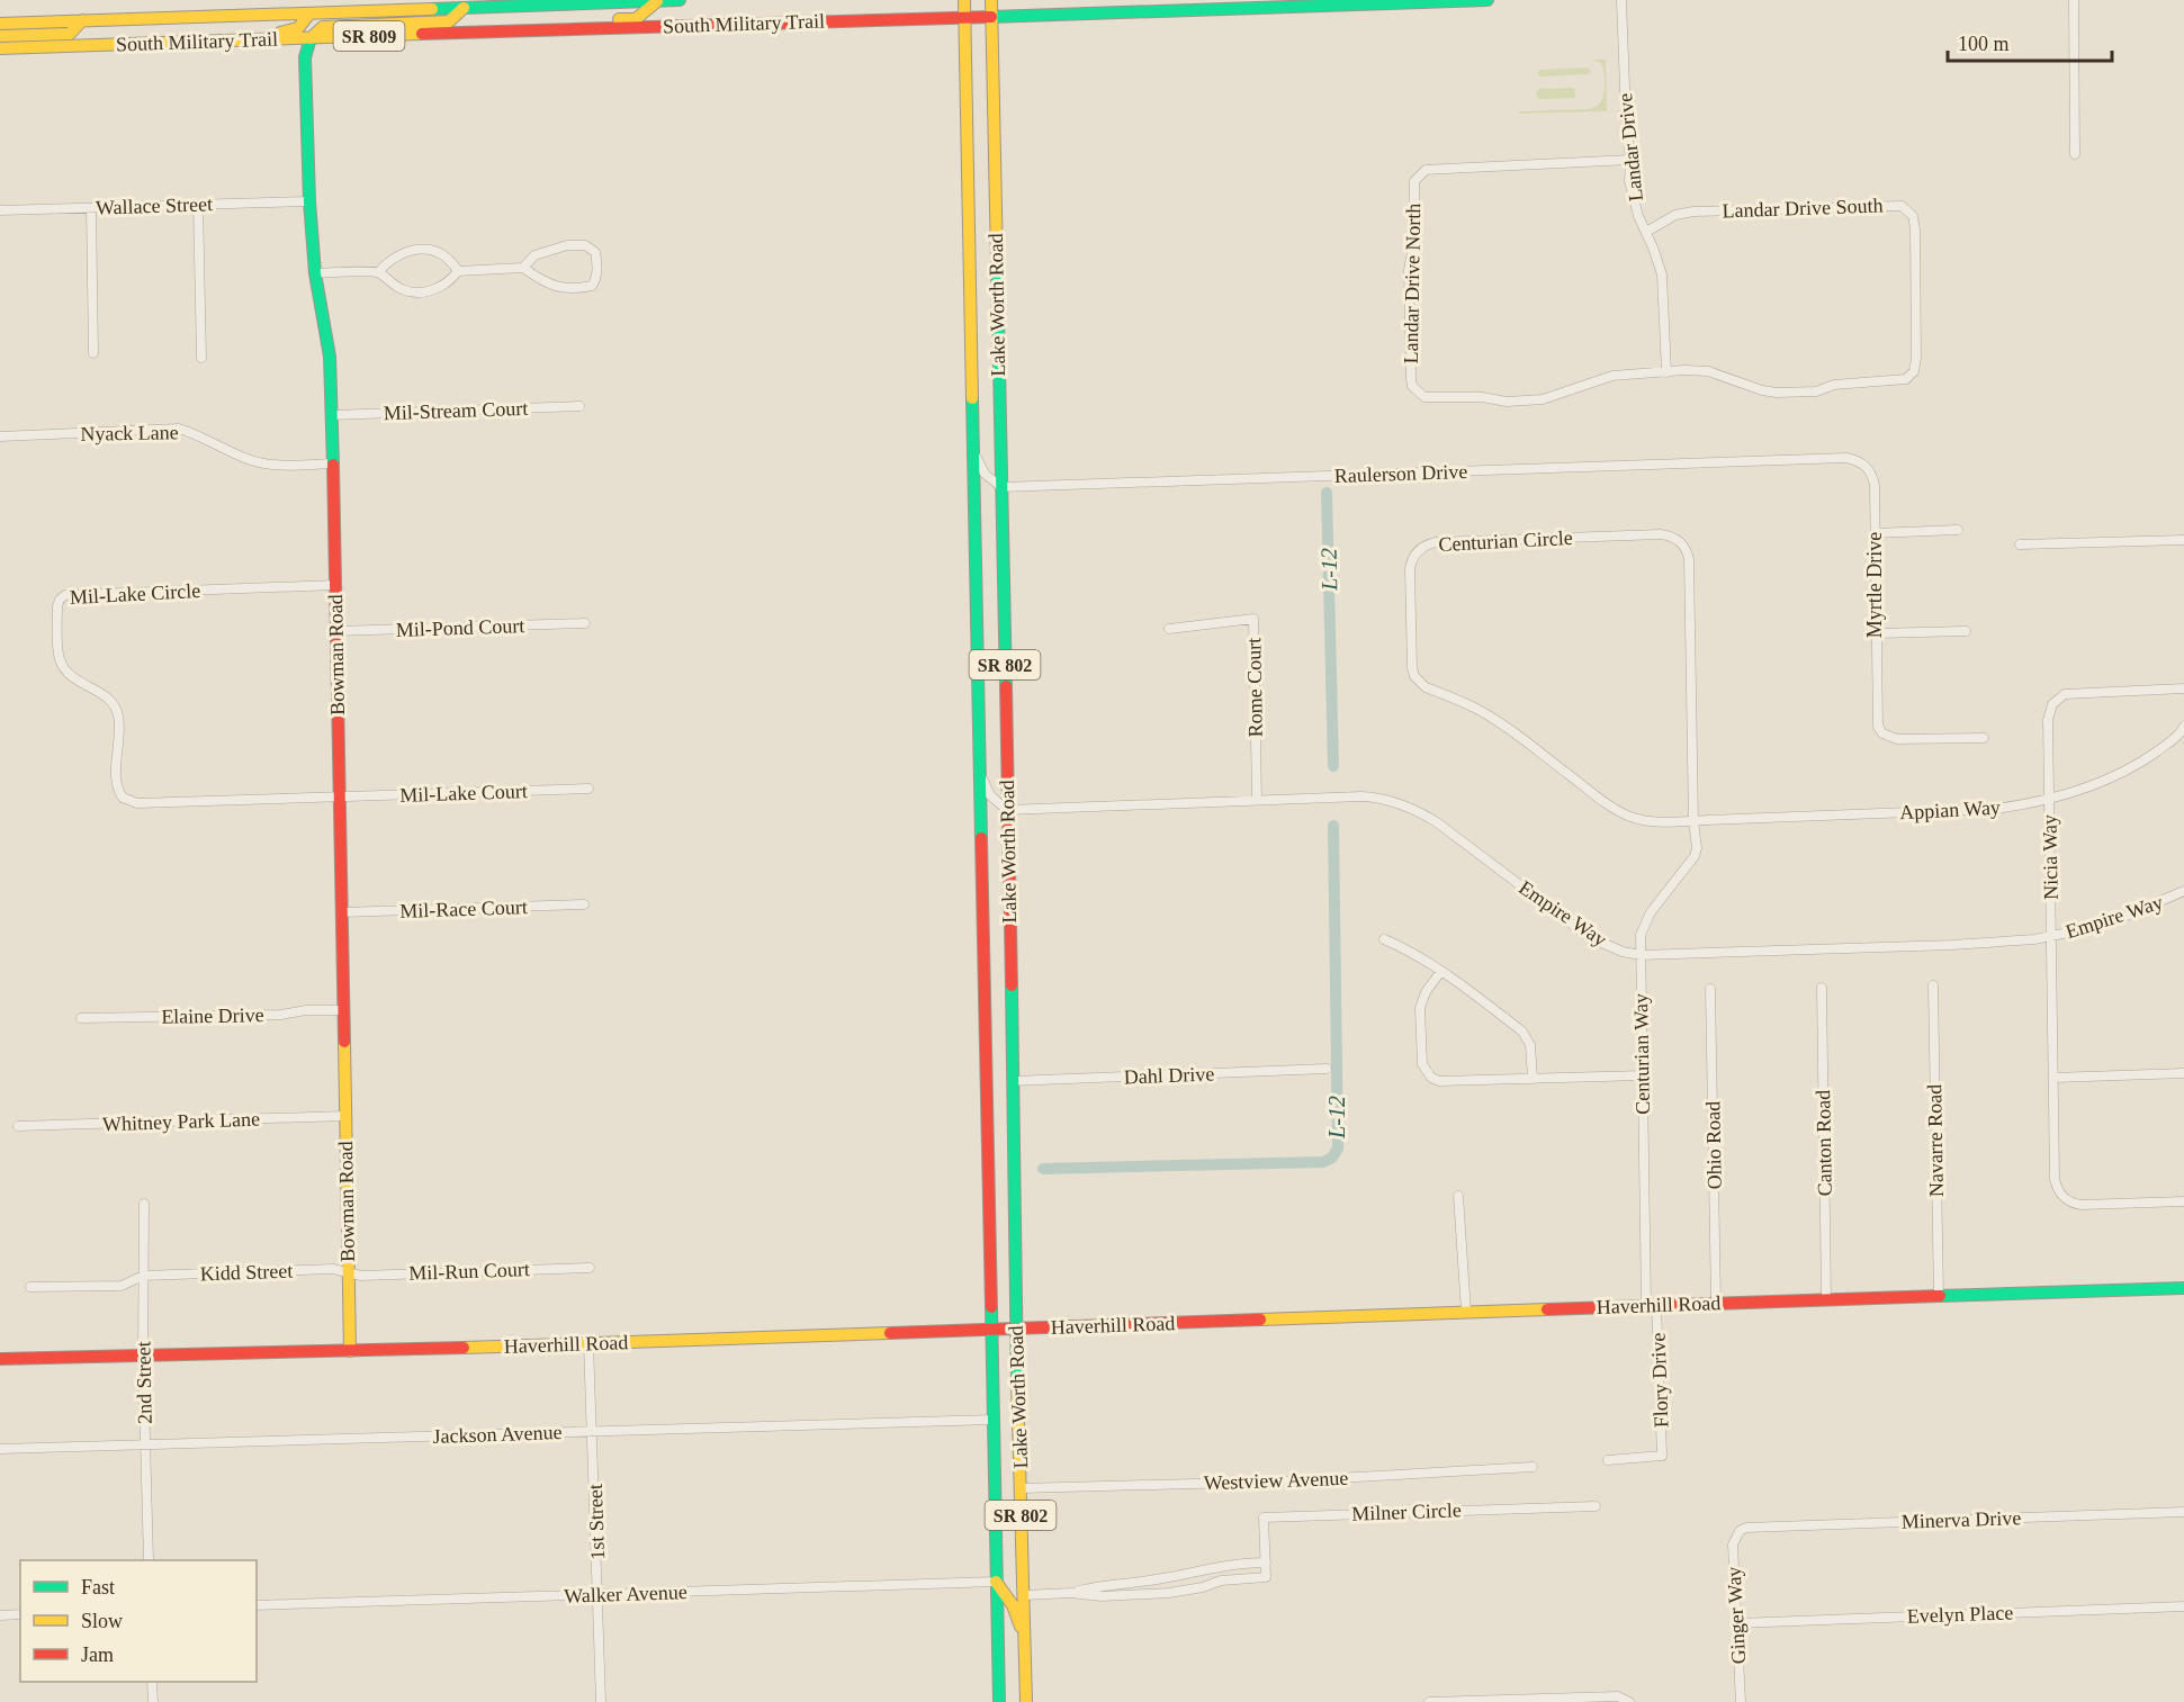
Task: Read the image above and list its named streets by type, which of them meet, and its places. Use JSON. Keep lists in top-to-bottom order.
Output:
{
  "streets": {
    "main road": [
      "South Military Trail",
      "SR 809",
      "Lake Worth Road",
      "Bowman Road",
      "SR 802",
      "Haverhill Road"
    ],
    "street": [
      "Landar Drive",
      "Wallace Street",
      "Landar Drive South",
      "Landar Drive North",
      "Mil-Stream Court",
      "Nyack Lane",
      "Raulerson Drive",
      "Centurian Circle",
      "Myrtle Drive",
      "Mil-Lake Circle",
      "Mil-Pond Court",
      "Rome Court",
      "Mil-Lake Court",
      "Appian Way",
      "Nicia Way",
      "Mil-Race Court",
      "Empire Way",
      "Elaine Drive",
      "Centurian Way",
      "Dahl Drive",
      "Whitney Park Lane",
      "Navarre Road",
      "Canton Road",
      "Ohio Road",
      "Mil-Run Court",
      "Kidd Street",
      "Flory Drive",
      "2nd Street",
      "Jackson Avenue",
      "Westview Avenue",
      "Milner Circle",
      "Minerva Drive",
      "1st Street",
      "Walker Avenue",
      "Evelyn Place",
      "Ginger Way"
    ]
  },
  "crossings": [
    ["South Military Trail", "Lake Worth Road"],
    ["South Military Trail", "Bowman Road"],
    ["Landar Drive", "Landar Drive South"],
    ["Landar Drive", "Landar Drive North"],
    ["Wallace Street", "Bowman Road"],
    ["Landar Drive South", "Landar Drive North"],
    ["Lake Worth Road", "Raulerson Drive"],
    ["Lake Worth Road", "Empire Way"],
    ["Lake Worth Road", "Dahl Drive"],
    ["Lake Worth Road", "Haverhill Road"],
    ["Lake Worth Road", "Jackson Avenue"],
    ["Lake Worth Road", "Westview Avenue"],
    ["Lake Worth Road", "Milner Circle"],
    ["Lake Worth Road", "Walker Avenue"],
    ["Mil-Stream Court", "Bowman Road"],
    ["Nyack Lane", "Bowman Road"],
    ["Raulerson Drive", "Myrtle Drive"],
    ["Centurian Circle", "Appian Way"],
    ["Centurian Circle", "Centurian Way"],
    ["Mil-Lake Circle", "Bowman Road"],
    ["Mil-Lake Circle", "Mil-Lake Court"],
    ["Mil-Pond Court", "Bowman Road"],
    ["Bowman Road", "Mil-Lake Court"],
    ["Bowman Road", "Mil-Race Court"],
    ["Bowman Road", "Elaine Drive"],
    ["Bowman Road", "Whitney Park Lane"],
    ["Bowman Road", "Mil-Run Court"],
    ["Bowman Road", "Kidd Street"],
    ["Bowman Road", "Haverhill Road"],
    ["Rome Court", "Empire Way"],
    ["Appian Way", "Nicia Way"],
    ["Appian Way", "Centurian Way"],
    ["Nicia Way", "Empire Way"],
    ["Empire Way", "Centurian Way"],
    ["Centurian Way", "Haverhill Road"],
    ["Centurian Way", "Flory Drive"],
    ["Navarre Road", "Haverhill Road"],
    ["Canton Road", "Haverhill Road"],
    ["Ohio Road", "Haverhill Road"],
    ["Mil-Run Court", "Kidd Street"],
    ["Kidd Street", "2nd Street"],
    ["Haverhill Road", "Flory Drive"],
    ["Haverhill Road", "2nd Street"],
    ["Haverhill Road", "1st Street"],
    ["2nd Street", "Jackson Avenue"],
    ["Jackson Avenue", "1st Street"],
    ["Minerva Drive", "Ginger Way"],
    ["1st Street", "Walker Avenue"],
    ["Evelyn Place", "Ginger Way"]
  ],
  "water": ["L-12"],
  "legend": ["Fast", "Slow", "Jam"],
  "scale_bar": "100 m"
}
